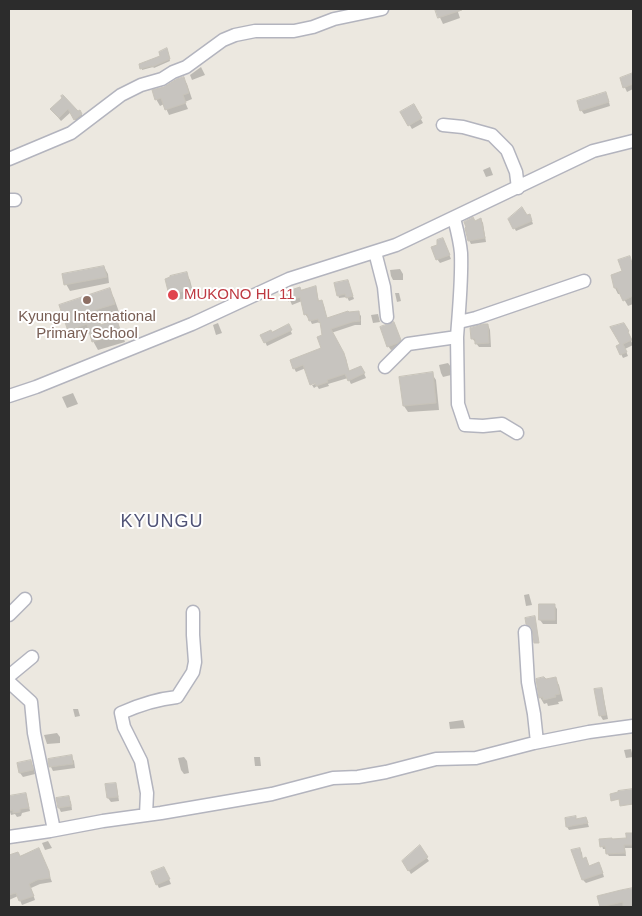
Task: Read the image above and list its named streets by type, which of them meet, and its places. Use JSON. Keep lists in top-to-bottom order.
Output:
{
  "districts": ["KYUNGU"],
  "places": ["MUKONO HL 11", "Kyungu International Primary School"]
}
